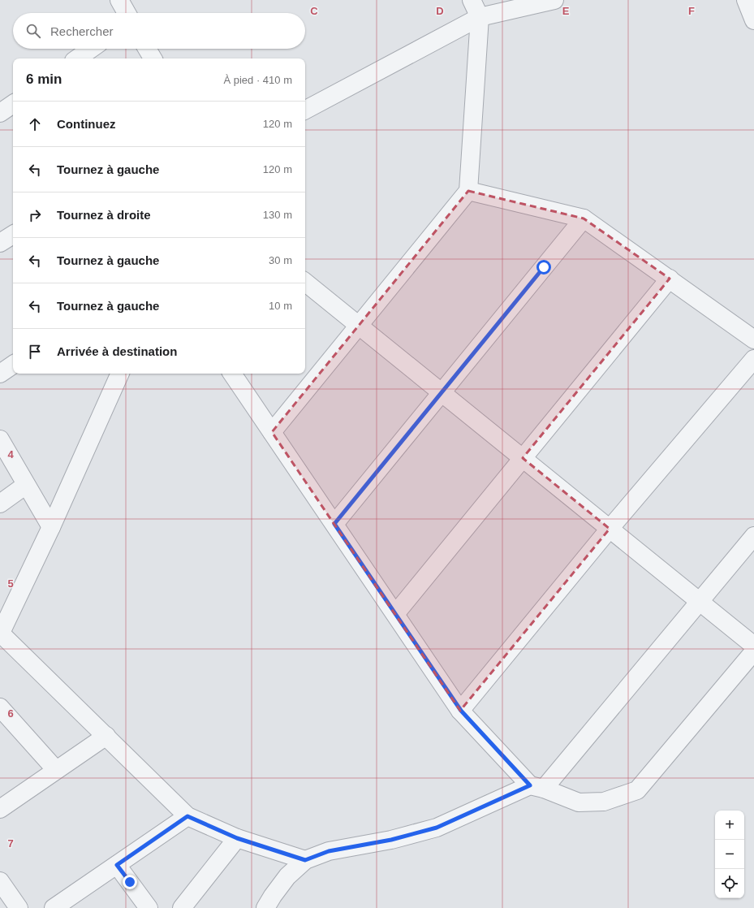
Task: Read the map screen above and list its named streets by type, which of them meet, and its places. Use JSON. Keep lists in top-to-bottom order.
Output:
{
  "page": {
    "search": "Rechercher",
    "heading": ["6 min", "À pied · 410 m"],
    "list": [
      ["Continuez", "120 m"],
      ["Tournez à gauche", "120 m"],
      ["Tournez à droite", "130 m"],
      ["Tournez à gauche", "30 m"],
      ["Tournez à gauche", "10 m"],
      "Arrivée à destination"
    ],
    "map_buttons": ["+", "−"]
  },
  "grid": {
    "columns": [
      "C",
      "D",
      "E",
      "F"
    ],
    "rows": [
      "4",
      "5",
      "6",
      "7"
    ]
  }
}
